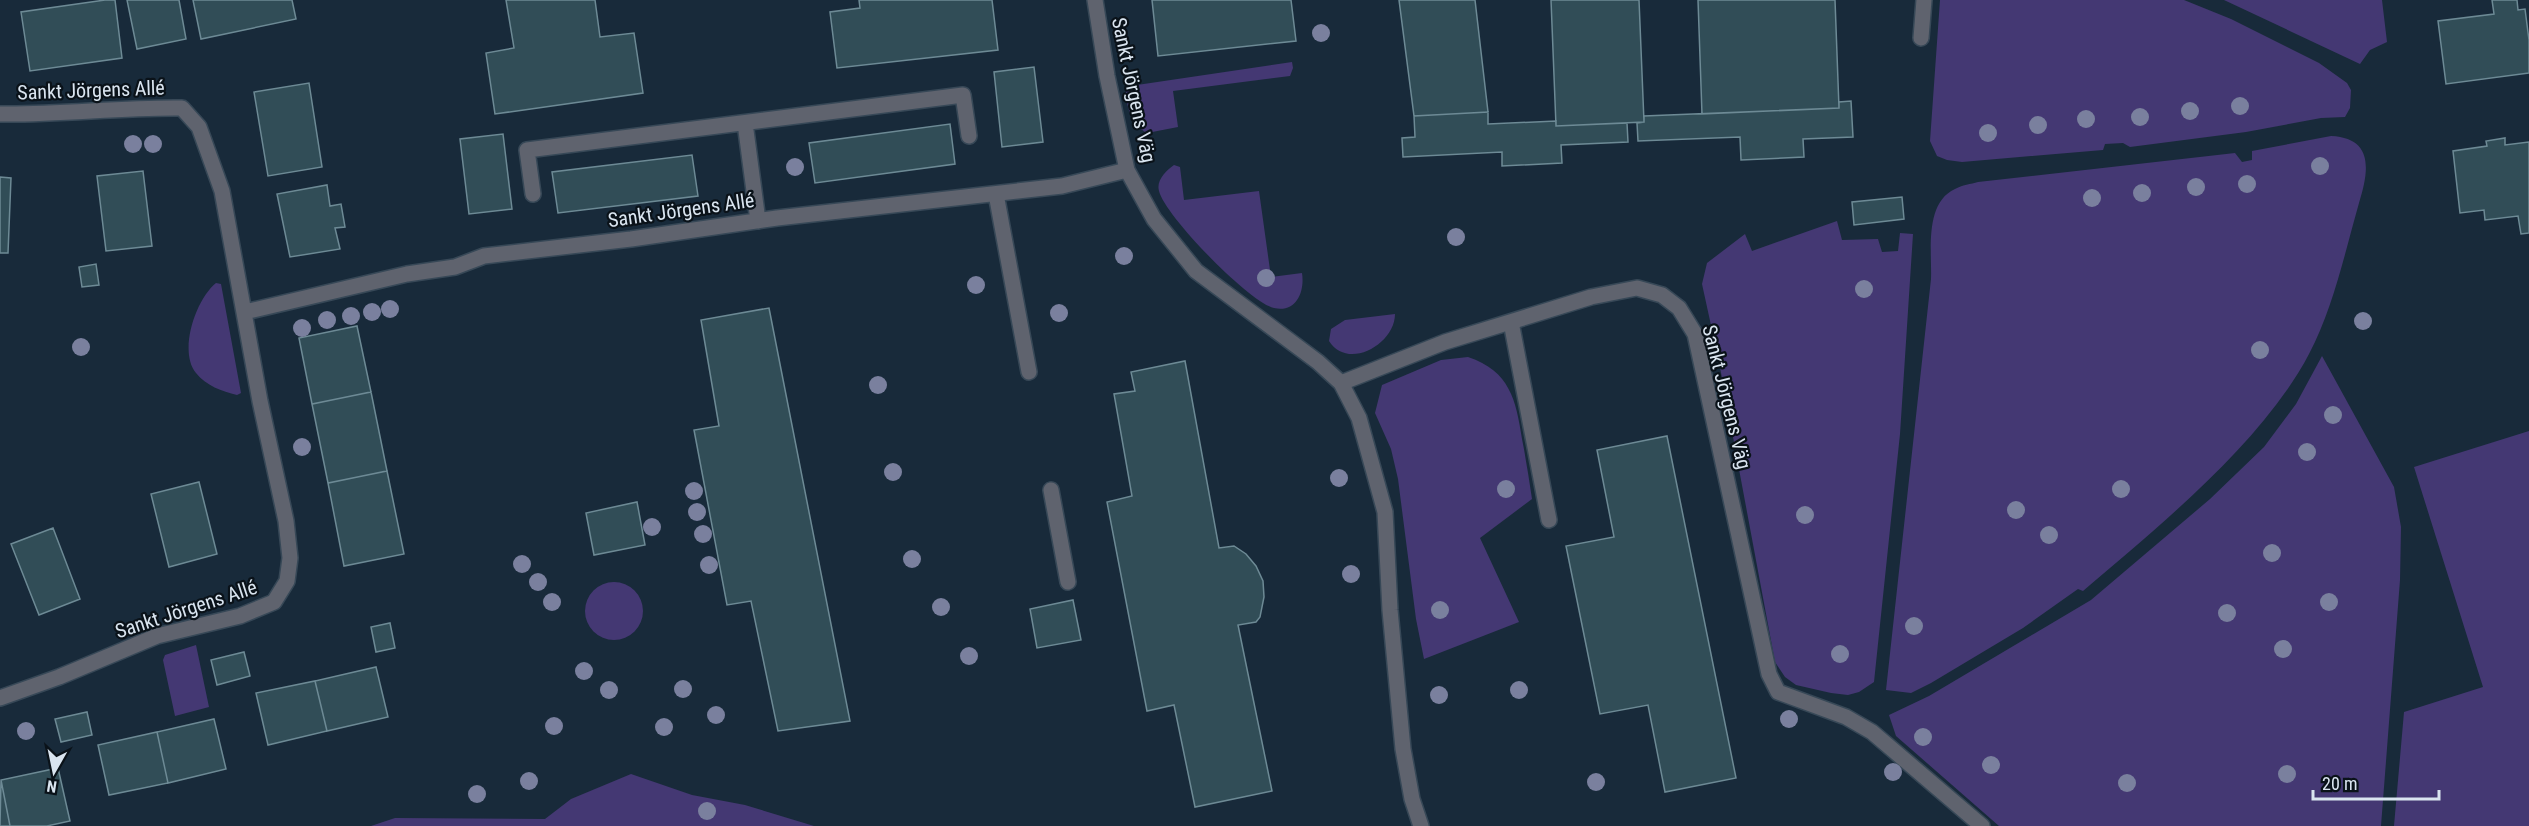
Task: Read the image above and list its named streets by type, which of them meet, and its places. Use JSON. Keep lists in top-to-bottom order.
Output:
{
  "streets": {
    "street": ["Sankt Jörgens Allé", "Sankt Jörgens Väg"]
  },
  "crossings": [
    ["Sankt Jörgens Allé", "Sankt Jörgens Väg"]
  ],
  "scale_bar": "20 m",
  "north": "bottom"
}
